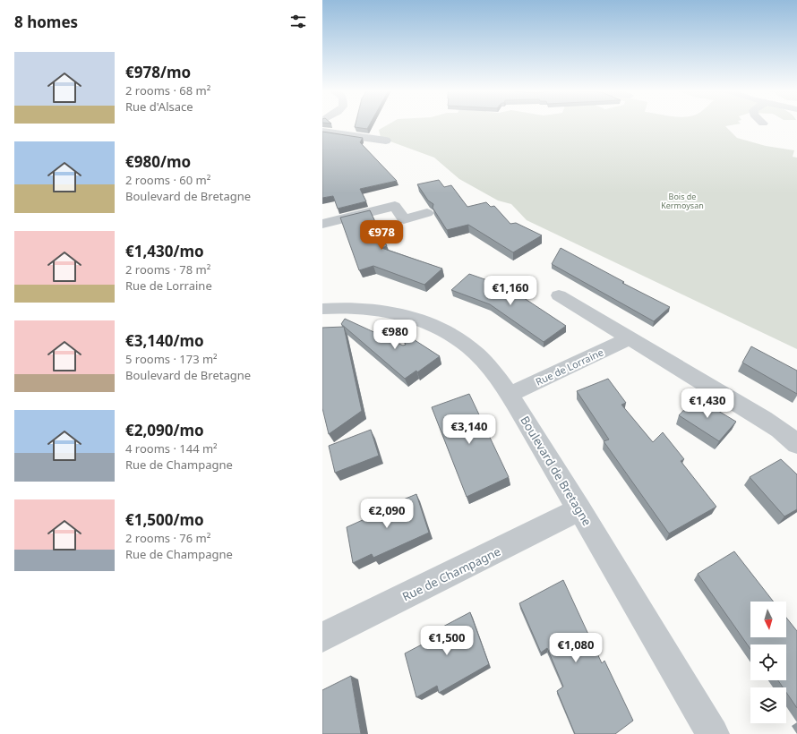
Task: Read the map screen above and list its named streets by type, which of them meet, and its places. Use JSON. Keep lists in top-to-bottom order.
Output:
{
  "streets": {
    "street": ["Rue de Lorraine", "Boulevard de Bretagne", "Rue de Champagne"]
  },
  "crossings": [
    ["Rue de Lorraine", "Boulevard de Bretagne"],
    ["Boulevard de Bretagne", "Rue de Champagne"]
  ],
  "parks": ["Bois de Kermoysan"],
  "north": "bottom",
  "page": {
    "heading": "8 homes",
    "list": [
      {
        "name": "€978/mo",
        "note": "2 rooms · 68 m² · Rue d'Alsace"
      },
      {
        "name": "€980/mo",
        "note": "2 rooms · 60 m² · Boulevard de Bretagne"
      },
      {
        "name": "€1,430/mo",
        "note": "2 rooms · 78 m² · Rue de Lorraine"
      },
      {
        "name": "€3,140/mo",
        "note": "5 rooms · 173 m² · Boulevard de Bretagne"
      },
      {
        "name": "€2,090/mo",
        "note": "4 rooms · 144 m² · Rue de Champagne"
      },
      {
        "name": "€1,500/mo",
        "note": "2 rooms · 76 m² · Rue de Champagne"
      }
    ],
    "price": [
      "€978",
      "€1,160",
      "€980",
      "€1,430",
      "€3,140",
      "€2,090",
      "€1,500",
      "€1,080"
    ]
  }
}
